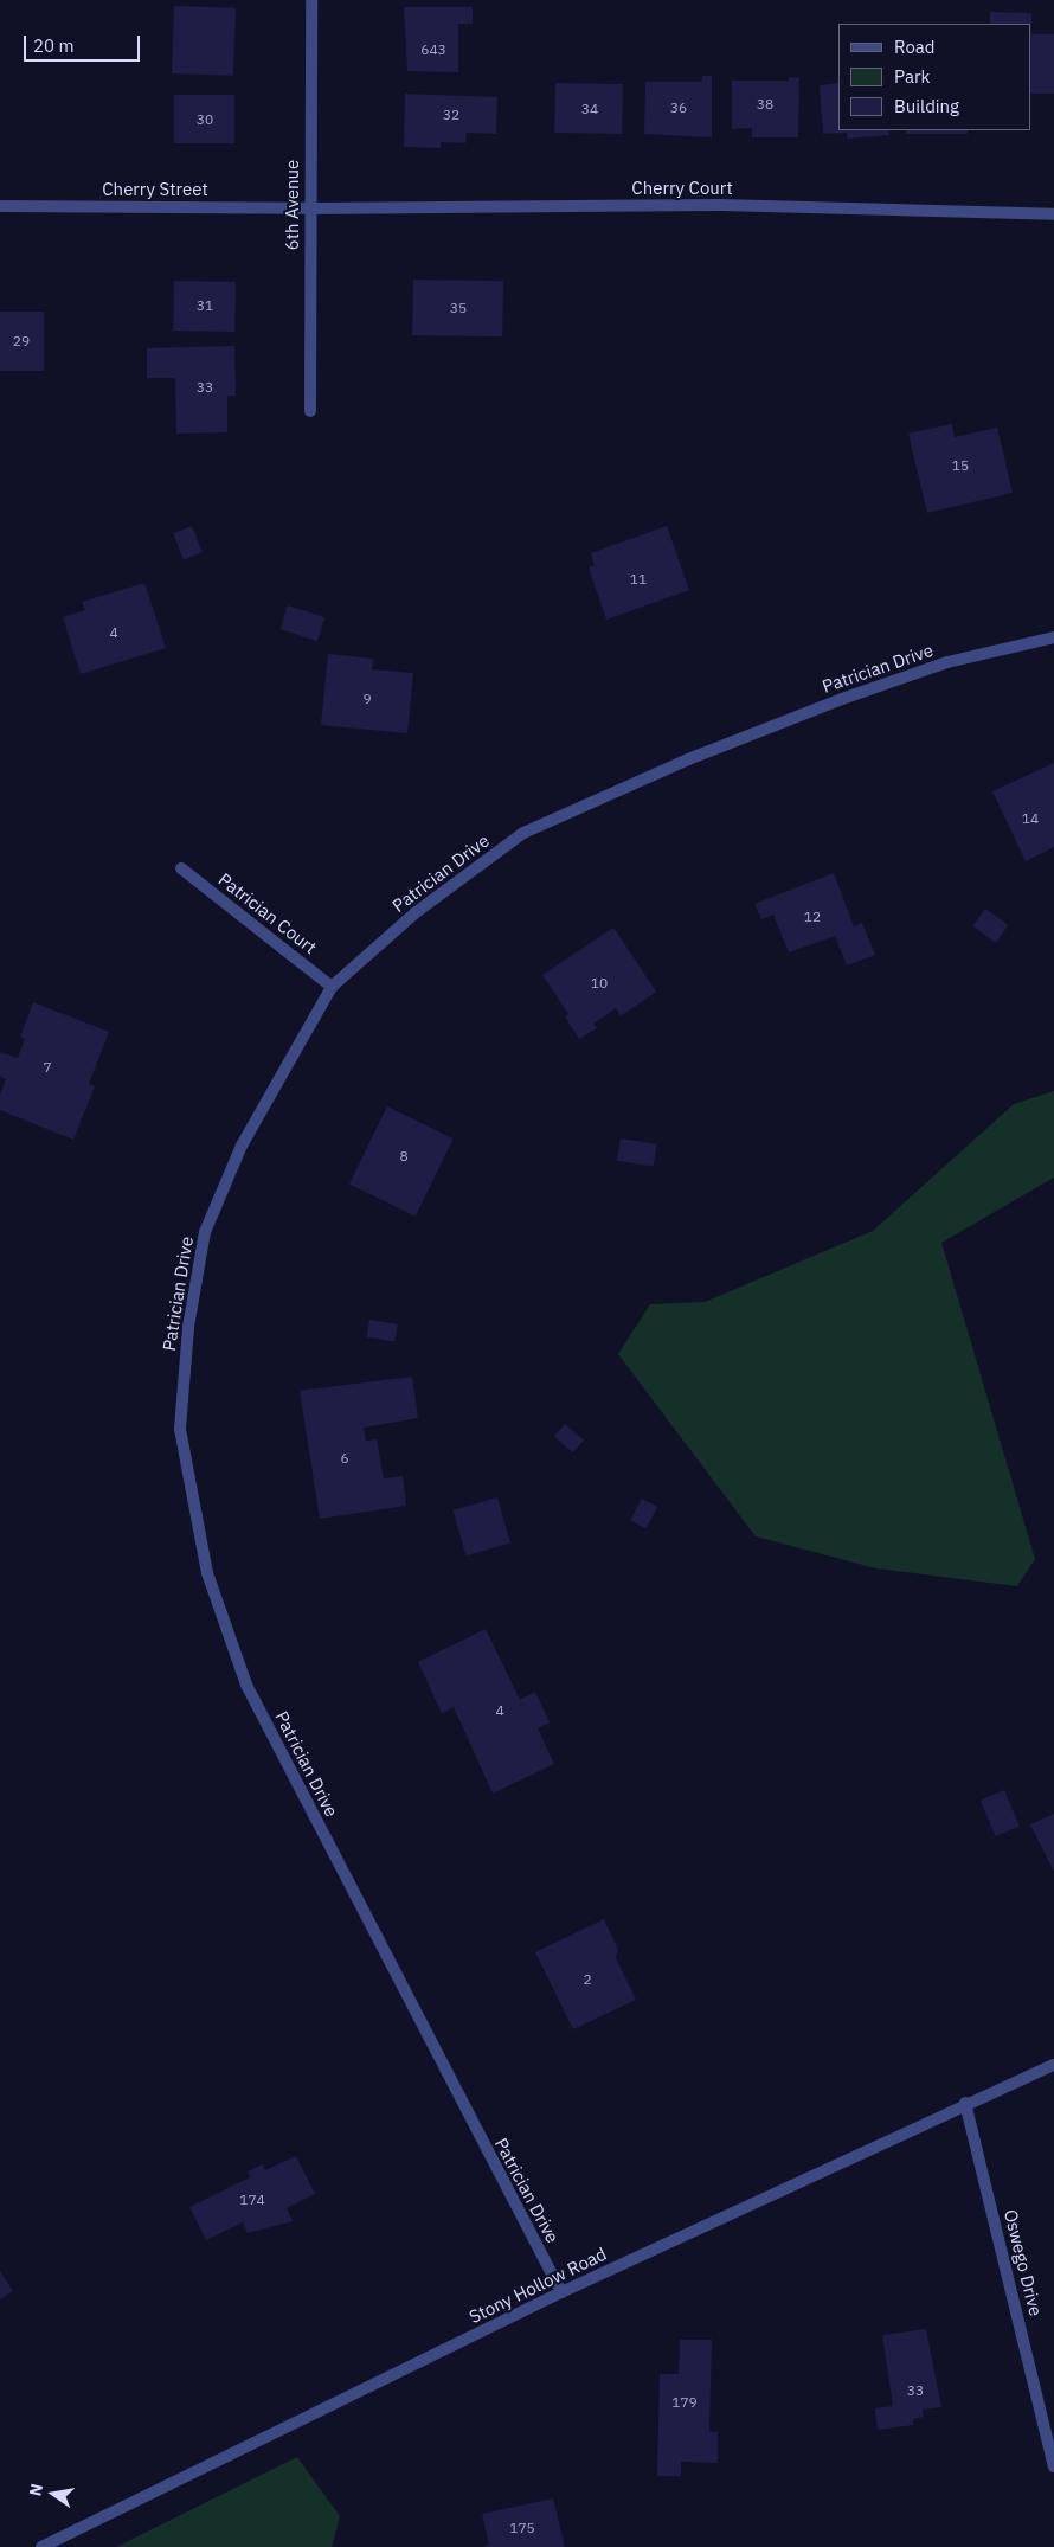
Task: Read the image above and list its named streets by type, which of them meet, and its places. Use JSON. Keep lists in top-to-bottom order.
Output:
{
  "streets": {
    "street": [
      "Cherry Court",
      "Cherry Street",
      "6th Avenue",
      "Patrician Drive",
      "Patrician Court",
      "Oswego Drive",
      "Stony Hollow Road"
    ]
  },
  "crossings": [
    ["Cherry Court", "Cherry Street"],
    ["Cherry Court", "6th Avenue"],
    ["Cherry Street", "6th Avenue"],
    ["Patrician Drive", "Patrician Court"],
    ["Patrician Drive", "Stony Hollow Road"],
    ["Oswego Drive", "Stony Hollow Road"]
  ],
  "house_numbers": [
    "643",
    "38",
    "36",
    "34",
    "32",
    "30",
    "31",
    "35",
    "29",
    "33",
    "15",
    "11",
    "4",
    "9",
    "14",
    "12",
    "10",
    "7",
    "8",
    "6",
    "4",
    "2",
    "174",
    "33",
    "179",
    "175"
  ],
  "legend": ["Road", "Park", "Building"],
  "scale_bar": "20 m",
  "north": "left"
}
